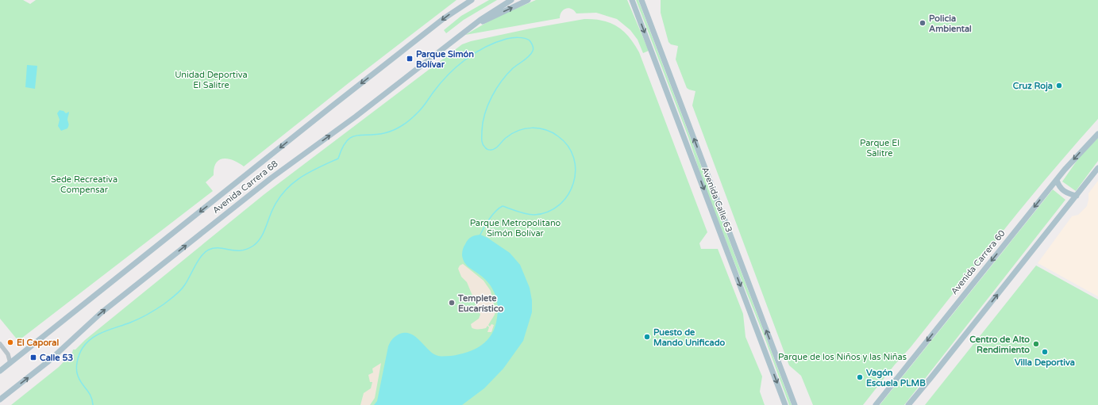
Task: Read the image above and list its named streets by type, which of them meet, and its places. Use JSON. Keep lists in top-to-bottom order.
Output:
{
  "streets": {
    "main road": ["Avenida Carrera 68", "Avenida Calle 63", "Avenida Carrera 60"]
  },
  "parks": [
    "Unidad Deportiva El Salitre",
    "Parque El Salitre",
    "Sede Recreativa Compensar",
    "Parque Metropolitano Simón Bolívar",
    "Parque de los Niños y las Niñas"
  ],
  "places": {
    "other": [
      "Policia Ambiental",
      "Cruz Roja",
      "Templete Eucarístico",
      "Puesto de Mando Unificado",
      "El Caporal",
      "Centro de Alto Rendimiento",
      "Villa Deportiva",
      "Vagón Escuela PLMB"
    ],
    "transit": ["Parque Simón Bolívar", "Calle 53"]
  }
}
